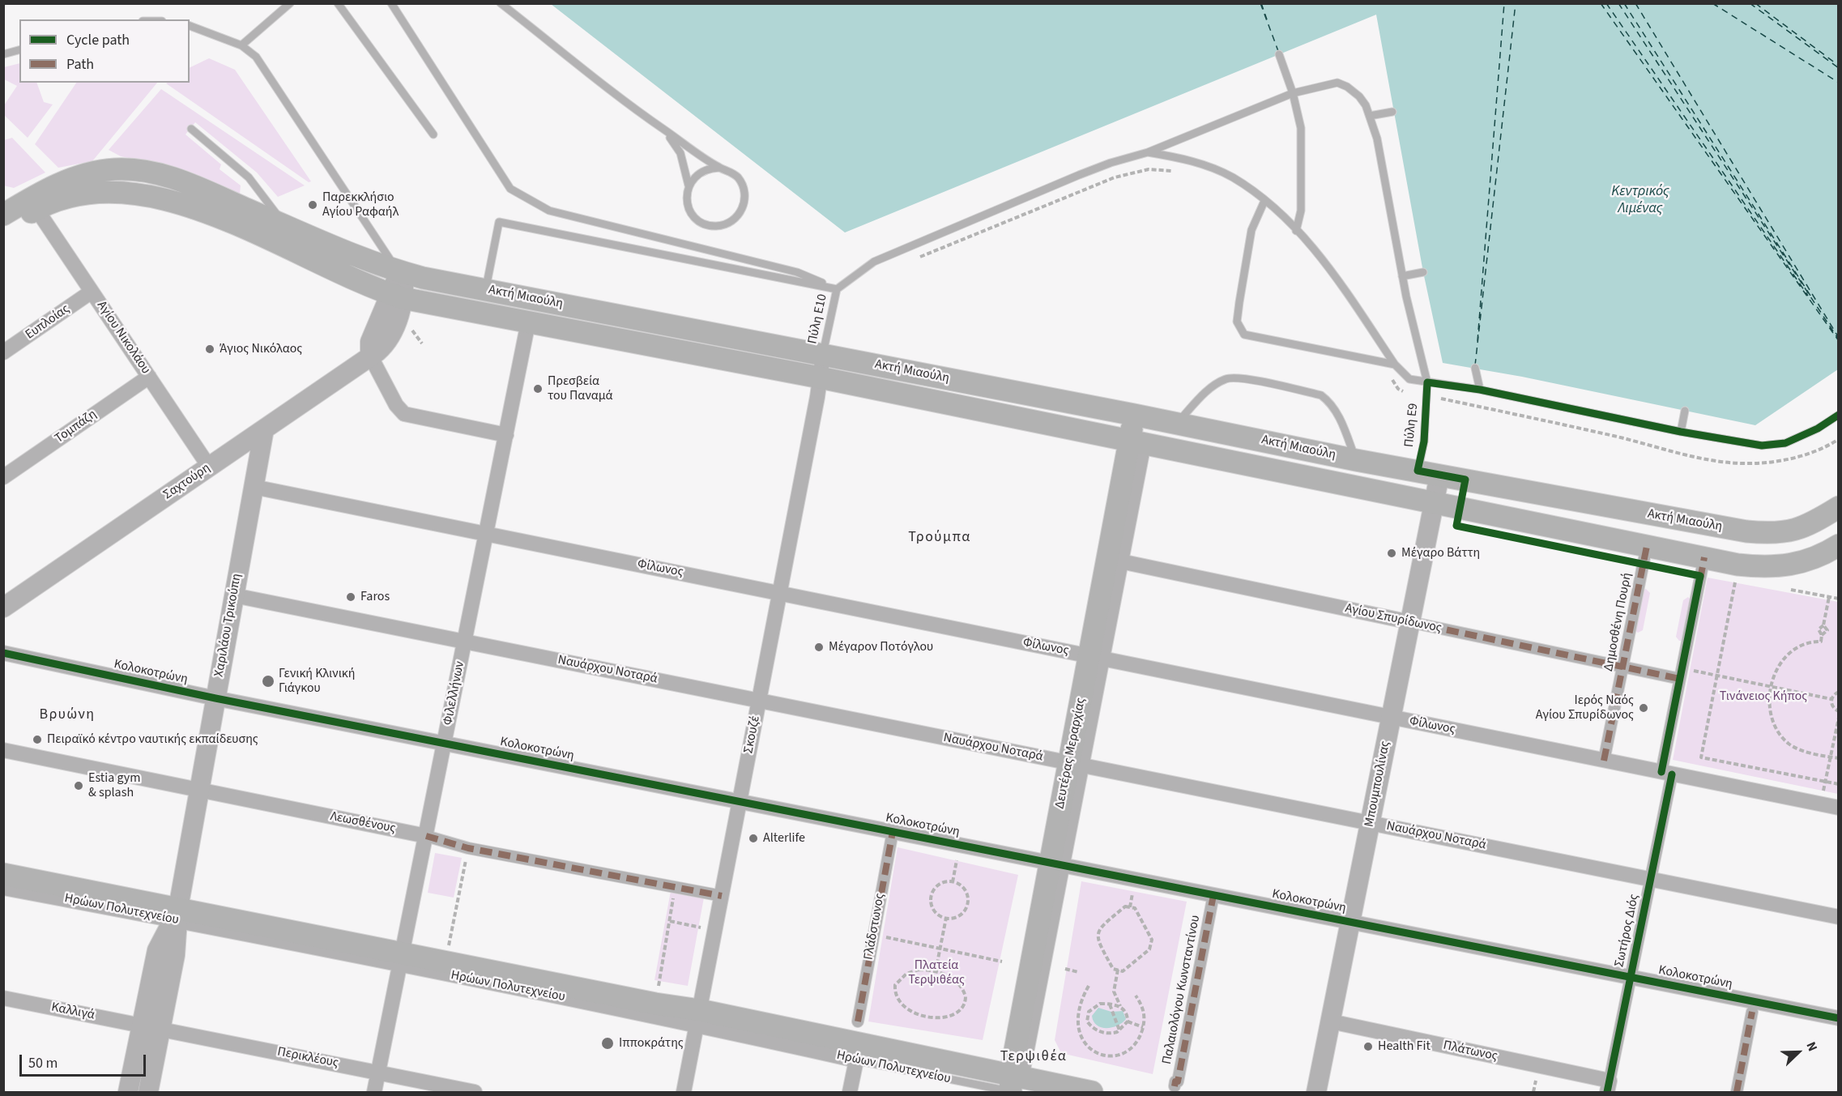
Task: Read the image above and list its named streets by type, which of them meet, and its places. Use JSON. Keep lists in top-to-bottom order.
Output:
{
  "streets": {
    "main road": ["Ακτή Μιαούλη", "Δευτέρας Μεραρχίας", "Ηρώων Πολυτεχνείου"],
    "street": [
      "Ευπλοίας",
      "Αγίου Νικολάου",
      "Τομπάζη",
      "Σαχτούρη",
      "Φίλωνος",
      "Αγίου Σπυρίδωνος",
      "Δημοσθένη Πουρή",
      "Χαριλάου Τρικούπη",
      "Ναυάρχου Νοταρά",
      "Κολοκοτρώνη",
      "Φιλελλήνων",
      "Σκουζέ",
      "Μπουμπουλίνας",
      "Λεωσθένους",
      "Γλάδστωνος",
      "Σωτήρος Διός",
      "Παλαιολόγου Κωνσταντίνου",
      "Καλλιγά",
      "Πλάτωνος",
      "Περικλέους"
    ],
    "lane": ["Πύλη Ε10", "Πύλη Ε9"]
  },
  "crossings": [
    ["Ακτή Μιαούλη", "Πύλη Ε10"],
    ["Ακτή Μιαούλη", "Αγίου Νικολάου"],
    ["Ακτή Μιαούλη", "Πύλη Ε9"],
    ["Ακτή Μιαούλη", "Σαχτούρη"],
    ["Ακτή Μιαούλη", "Δημοσθένη Πουρή"],
    ["Ακτή Μιαούλη", "Φιλελλήνων"],
    ["Ακτή Μιαούλη", "Σκουζέ"],
    ["Ακτή Μιαούλη", "Δευτέρας Μεραρχίας"],
    ["Ακτή Μιαούλη", "Μπουμπουλίνας"],
    ["Ακτή Μιαούλη", "Σωτήρος Διός"],
    ["Πύλη Ε10", "Πύλη Ε9"],
    ["Πύλη Ε10", "Σκουζέ"],
    ["Ευπλοίας", "Αγίου Νικολάου"],
    ["Αγίου Νικολάου", "Τομπάζη"],
    ["Αγίου Νικολάου", "Σαχτούρη"],
    ["Σαχτούρη", "Χαριλάου Τρικούπη"],
    ["Φίλωνος", "Δημοσθένη Πουρή"],
    ["Φίλωνος", "Χαριλάου Τρικούπη"],
    ["Φίλωνος", "Φιλελλήνων"],
    ["Φίλωνος", "Σκουζέ"],
    ["Φίλωνος", "Δευτέρας Μεραρχίας"],
    ["Φίλωνος", "Μπουμπουλίνας"],
    ["Φίλωνος", "Σωτήρος Διός"],
    ["Αγίου Σπυρίδωνος", "Δημοσθένη Πουρή"],
    ["Αγίου Σπυρίδωνος", "Δευτέρας Μεραρχίας"],
    ["Αγίου Σπυρίδωνος", "Μπουμπουλίνας"],
    ["Αγίου Σπυρίδωνος", "Σωτήρος Διός"],
    ["Χαριλάου Τρικούπη", "Ναυάρχου Νοταρά"],
    ["Χαριλάου Τρικούπη", "Κολοκοτρώνη"],
    ["Χαριλάου Τρικούπη", "Λεωσθένους"],
    ["Χαριλάου Τρικούπη", "Ηρώων Πολυτεχνείου"],
    ["Χαριλάου Τρικούπη", "Καλλιγά"],
    ["Χαριλάου Τρικούπη", "Περικλέους"],
    ["Ναυάρχου Νοταρά", "Φιλελλήνων"],
    ["Ναυάρχου Νοταρά", "Σκουζέ"],
    ["Ναυάρχου Νοταρά", "Δευτέρας Μεραρχίας"],
    ["Ναυάρχου Νοταρά", "Μπουμπουλίνας"],
    ["Ναυάρχου Νοταρά", "Σωτήρος Διός"],
    ["Κολοκοτρώνη", "Φιλελλήνων"],
    ["Κολοκοτρώνη", "Σκουζέ"],
    ["Κολοκοτρώνη", "Δευτέρας Μεραρχίας"],
    ["Κολοκοτρώνη", "Μπουμπουλίνας"],
    ["Κολοκοτρώνη", "Γλάδστωνος"],
    ["Κολοκοτρώνη", "Σωτήρος Διός"],
    ["Κολοκοτρώνη", "Παλαιολόγου Κωνσταντίνου"],
    ["Φιλελλήνων", "Λεωσθένους"],
    ["Φιλελλήνων", "Ηρώων Πολυτεχνείου"],
    ["Φιλελλήνων", "Περικλέους"],
    ["Σκουζέ", "Λεωσθένους"],
    ["Σκουζέ", "Ηρώων Πολυτεχνείου"],
    ["Δευτέρας Μεραρχίας", "Ηρώων Πολυτεχνείου"],
    ["Μπουμπουλίνας", "Πλάτωνος"],
    ["Σωτήρος Διός", "Πλάτωνος"],
    ["Καλλιγά", "Περικλέους"]
  ],
  "districts": ["Τρούμπα", "Βρυώνη", "Τερψιθέα"],
  "water": ["Κεντρικός Λιμένας"],
  "parks": ["Τινάνειος Κήπος", "Πλατεία Τερψιθέας"],
  "places": [
    "Παρεκκλήσιο Αγίου Ραφαήλ",
    "Άγιος Νικόλαος",
    "Πρεσβεία του Παναμά",
    "Μέγαρο Βάττη",
    "Faros",
    "Μέγαρον Ποτόγλου",
    "Γενική Κλινική Γιάγκου",
    "Ιερός Ναός Αγίου Σπυρίδωνος",
    "Πειραϊκό κέντρο ναυτικής εκπαίδευσης",
    "Estia gym & splash",
    "Alterlife",
    "Ιπποκράτης",
    "Health Fit"
  ],
  "legend": ["Cycle path", "Path"],
  "scale_bar": "50 m",
  "north": "top right"
}
